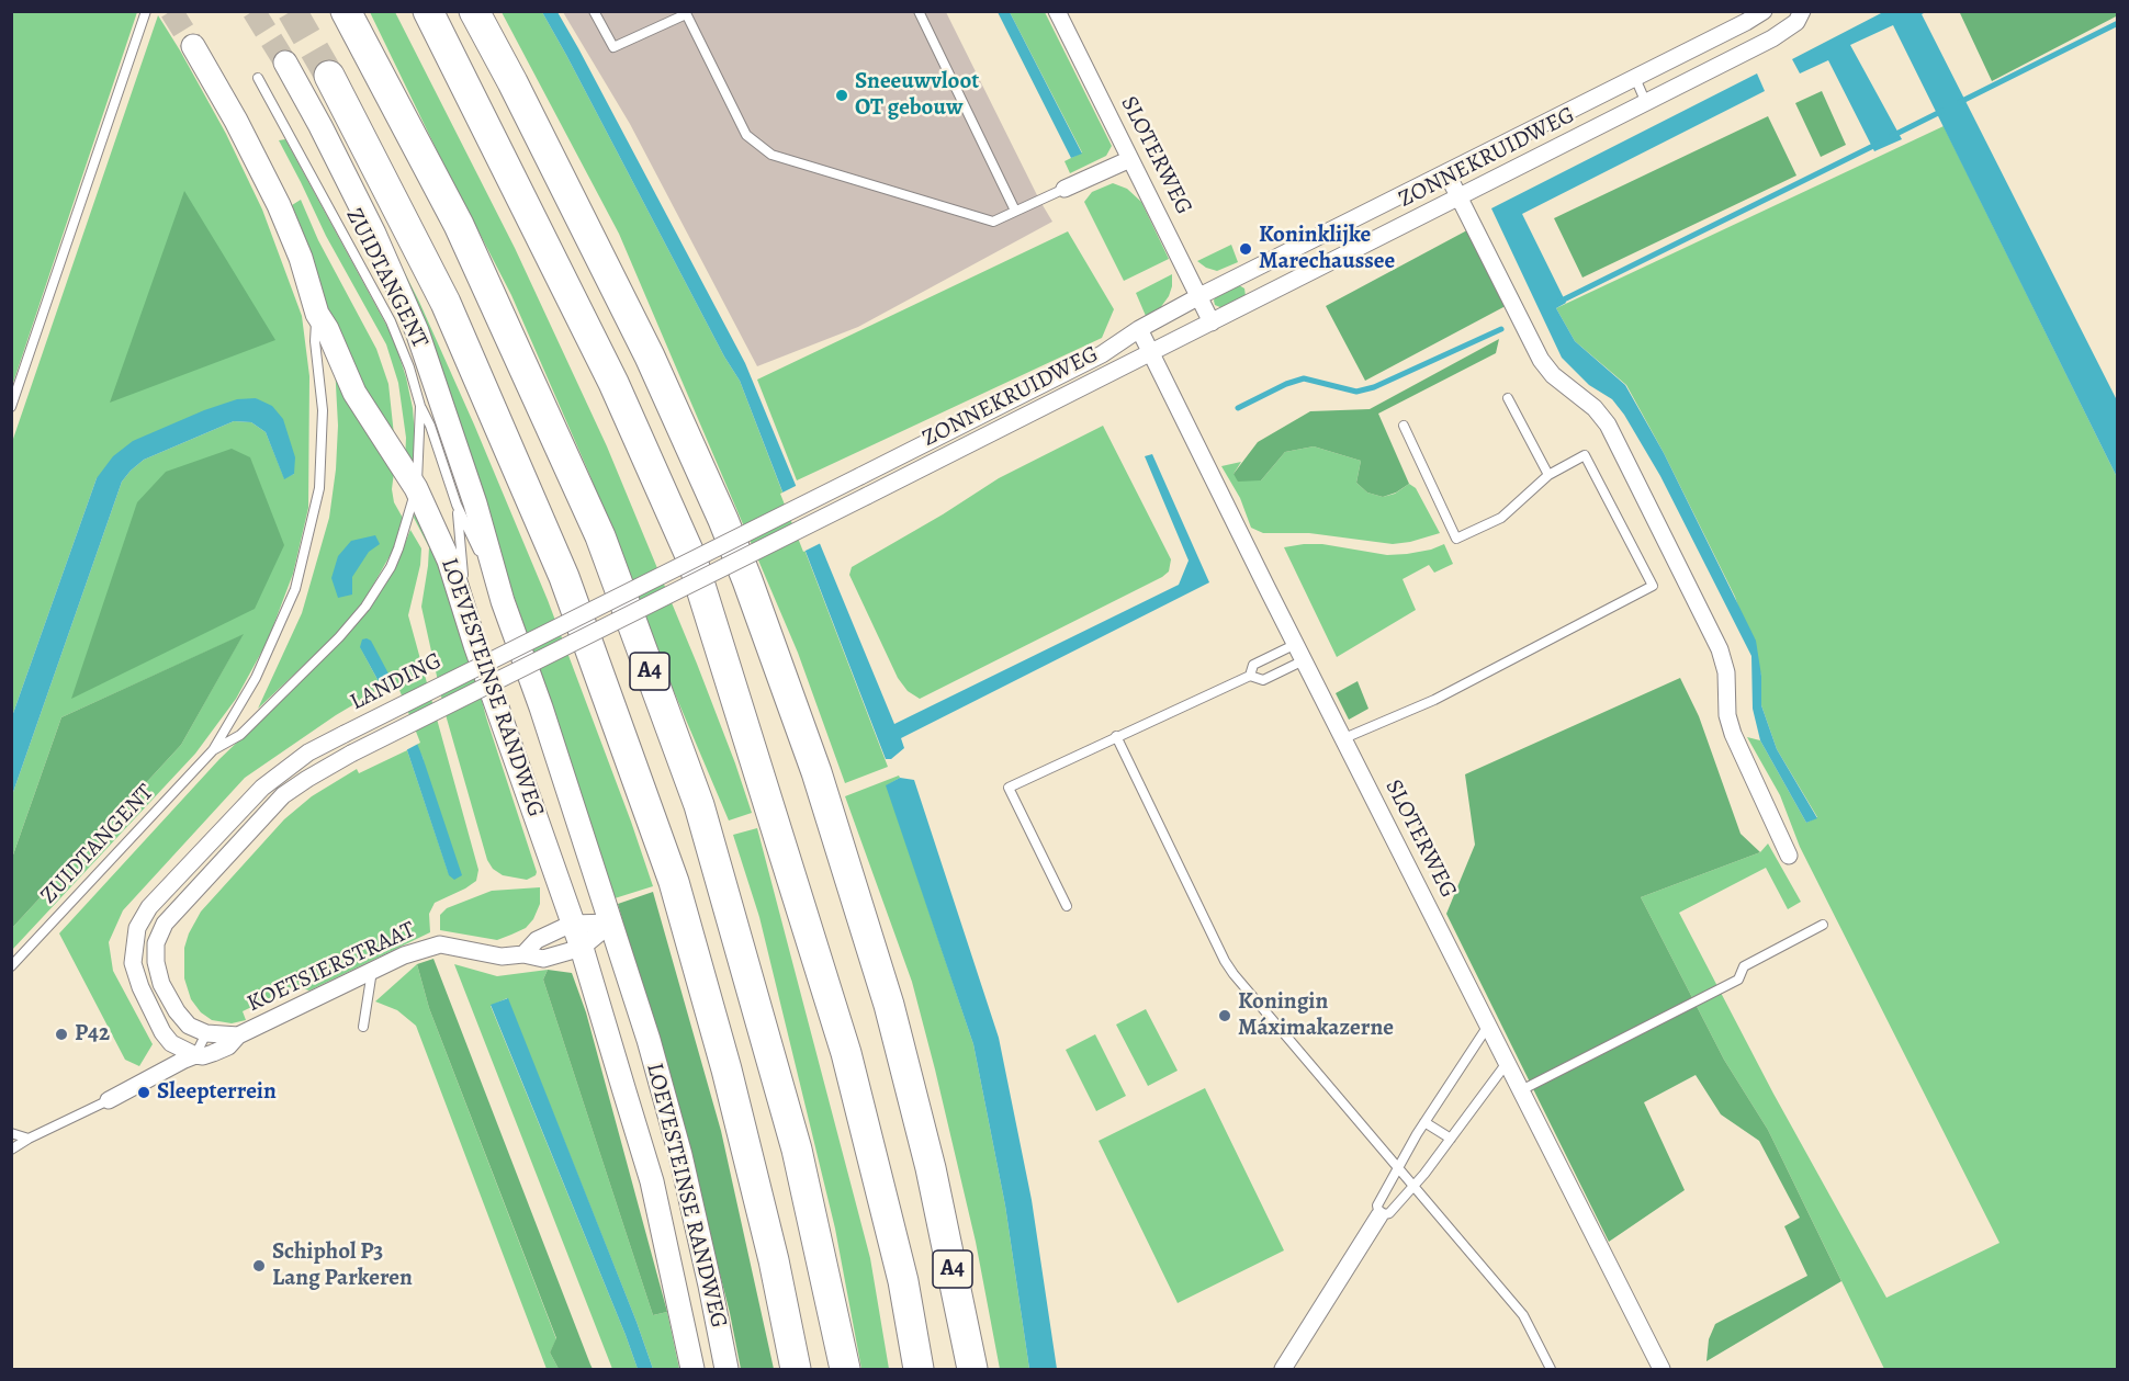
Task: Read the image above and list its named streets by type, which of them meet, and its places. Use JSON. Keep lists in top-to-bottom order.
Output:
{
  "streets": {
    "highway": ["A4"],
    "street": [
      "SLOTERWEG",
      "ZONNEKRUIDWEG",
      "LANDING",
      "LOEVESTEINSE RANDWEG",
      "KOETSIERSTRAAT"
    ],
    "lane": ["ZUIDTANGENT"]
  },
  "crossings": [
    ["SLOTERWEG", "ZONNEKRUIDWEG"],
    ["ZONNEKRUIDWEG", "LANDING"],
    ["ZUIDTANGENT", "LOEVESTEINSE RANDWEG"],
    ["LANDING", "KOETSIERSTRAAT"],
    ["LOEVESTEINSE RANDWEG", "KOETSIERSTRAAT"]
  ],
  "places": [
    "Sneeuwvloot OT gebouw",
    "Koninklijke Marechaussee",
    "Koningin Máximakazerne",
    "P42",
    "Sleepterrein",
    "Schiphol P3 Lang Parkeren"
  ]
}
